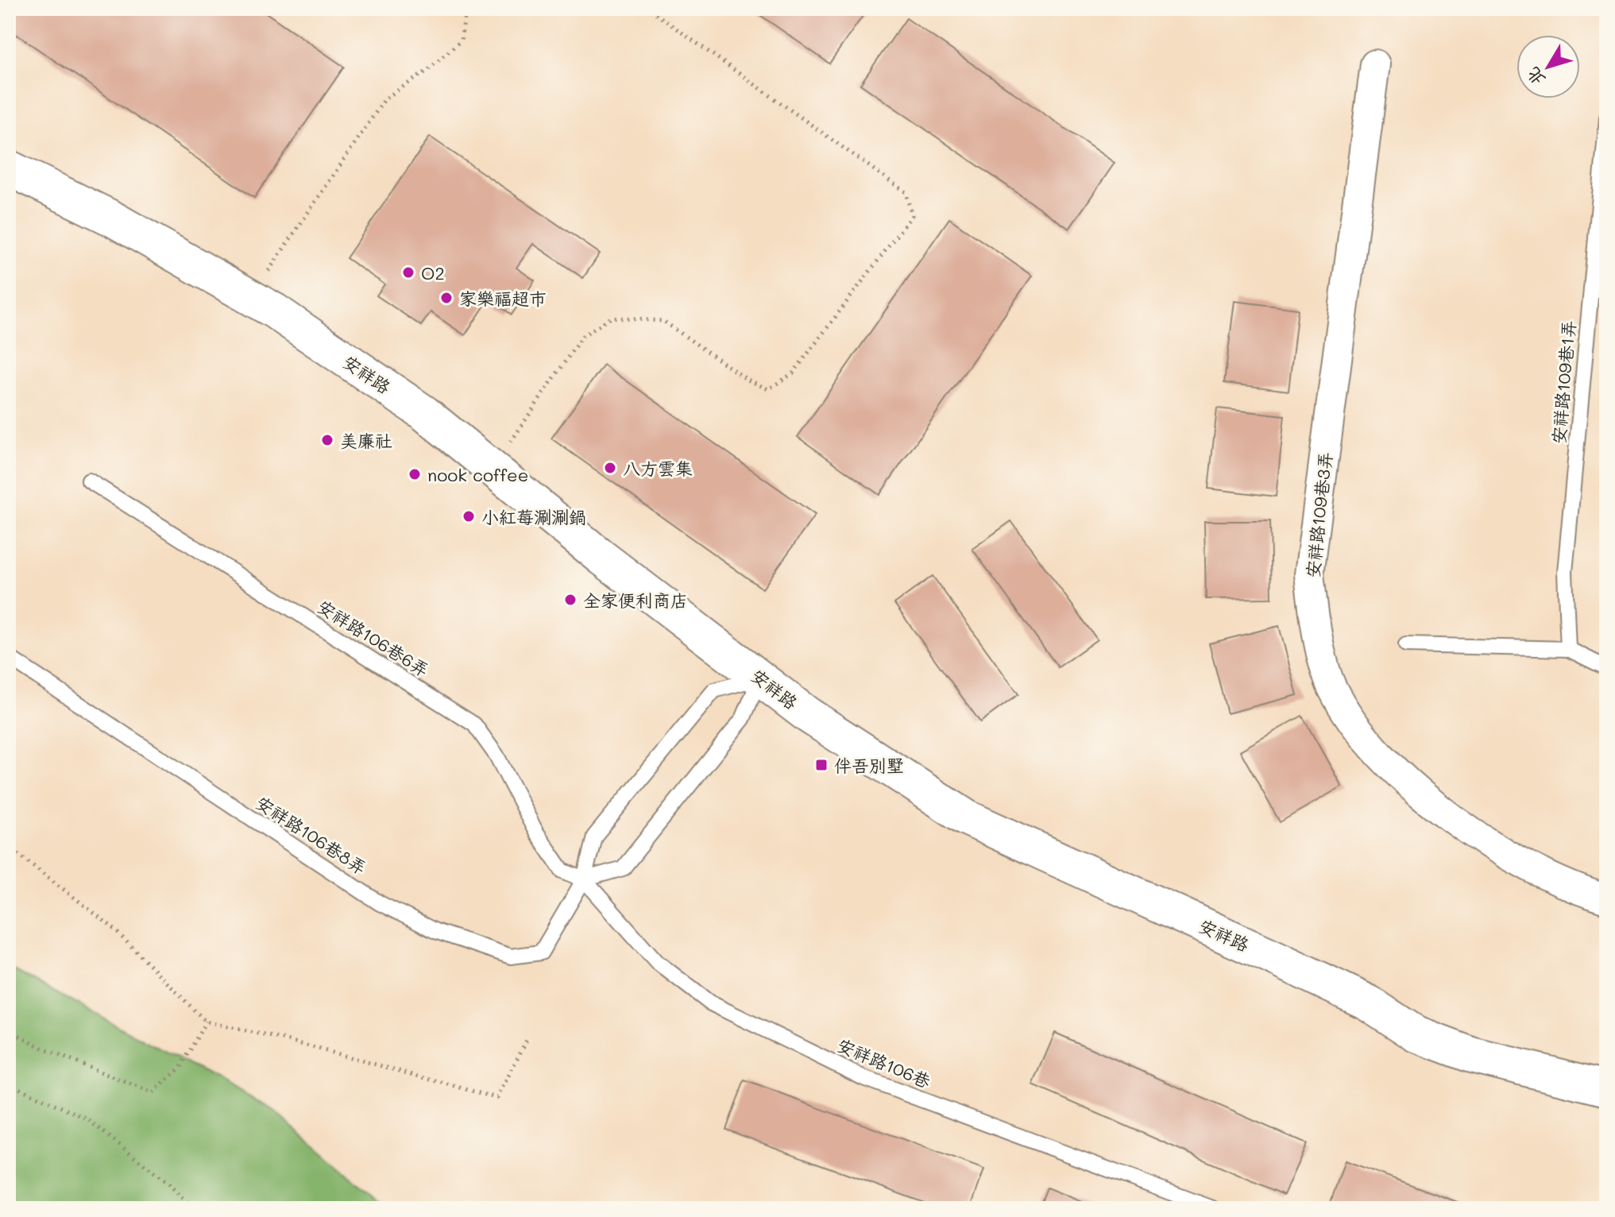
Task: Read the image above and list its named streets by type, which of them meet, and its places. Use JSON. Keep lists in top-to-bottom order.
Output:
{
  "streets": {
    "street": ["安祥路", "安祥路109巷3弄"],
    "lane": [
      "安祥路109巷1弄",
      "安祥路106巷6弄",
      "安祥路106巷8弄",
      "安祥路106巷"
    ]
  },
  "crossings": [
    ["安祥路106巷6弄", "安祥路106巷8弄"],
    ["安祥路106巷6弄", "安祥路106巷"],
    ["安祥路106巷8弄", "安祥路106巷"]
  ],
  "places": {
    "other": [
      "O2",
      "家樂福超市",
      "美廉社",
      "八方雲集",
      "nook coffee",
      "小紅莓涮涮鍋",
      "全家便利商店"
    ],
    "transit": ["伴吾別墅"]
  },
  "north": "bottom left"
}
